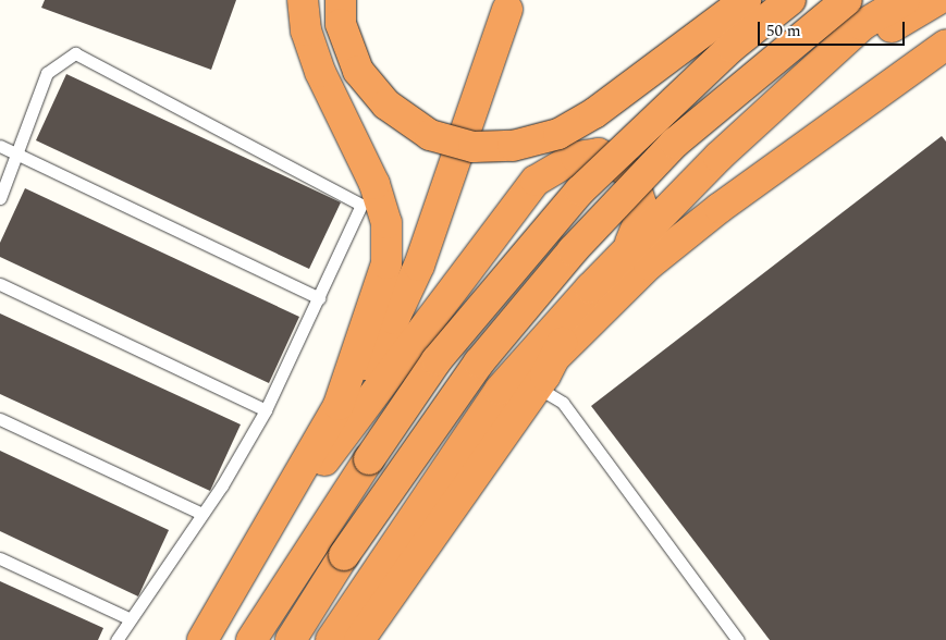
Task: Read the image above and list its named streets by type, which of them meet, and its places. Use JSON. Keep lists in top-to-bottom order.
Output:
{
  "scale_bar": "50 m"
}
